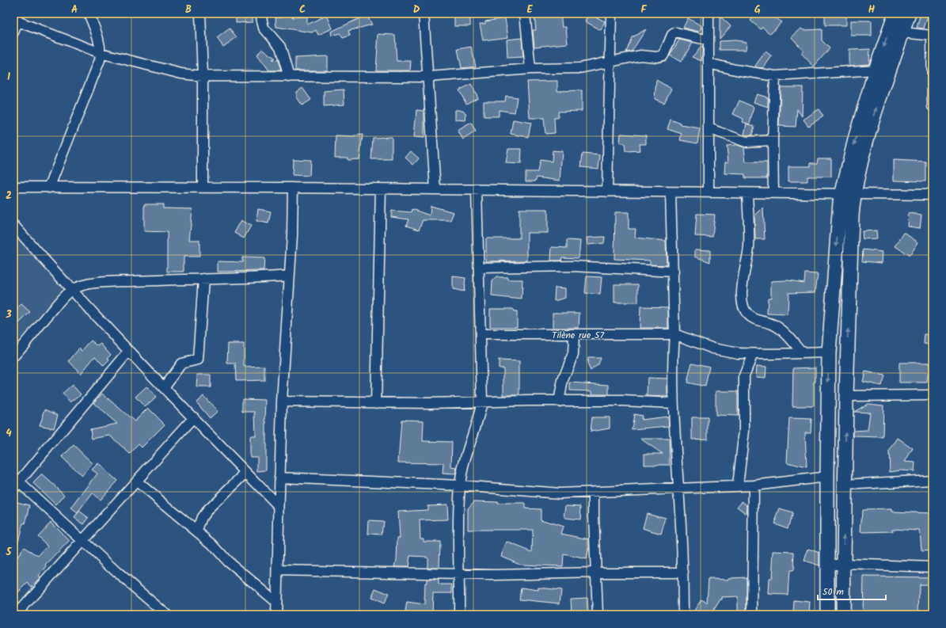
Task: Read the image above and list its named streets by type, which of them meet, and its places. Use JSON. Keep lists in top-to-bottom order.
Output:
{
  "streets": {
    "street": ["Tilène rue 57"]
  },
  "scale_bar": "50 m",
  "grid": {
    "columns": [
      "A",
      "B",
      "C",
      "D",
      "E",
      "F",
      "G",
      "H"
    ],
    "rows": [
      "1",
      "2",
      "3",
      "4",
      "5"
    ]
  }
}
